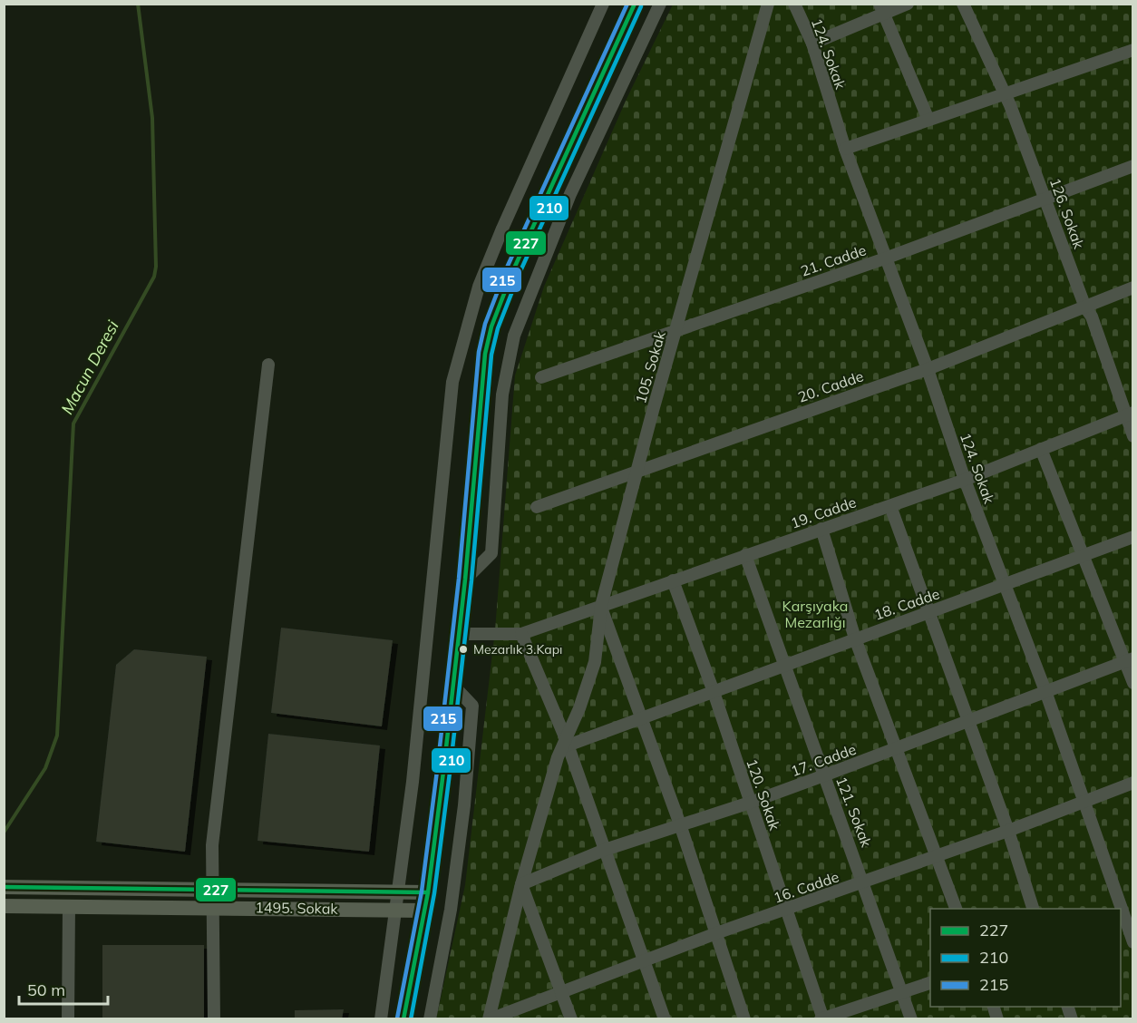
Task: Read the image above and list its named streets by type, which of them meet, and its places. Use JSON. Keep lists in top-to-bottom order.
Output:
{
  "streets": {
    "main road": ["1495. Sokak"],
    "street": [
      "124. Sokak",
      "126. Sokak",
      "21. Cadde",
      "105. Sokak",
      "20. Cadde",
      "19. Cadde",
      "18. Cadde",
      "17. Cadde",
      "120. Sokak",
      "121. Sokak",
      "16. Cadde"
    ]
  },
  "crossings": [
    ["124. Sokak", "21. Cadde"],
    ["124. Sokak", "20. Cadde"],
    ["124. Sokak", "19. Cadde"],
    ["124. Sokak", "18. Cadde"],
    ["124. Sokak", "17. Cadde"],
    ["124. Sokak", "16. Cadde"],
    ["126. Sokak", "21. Cadde"],
    ["126. Sokak", "20. Cadde"],
    ["126. Sokak", "19. Cadde"],
    ["21. Cadde", "105. Sokak"],
    ["105. Sokak", "20. Cadde"],
    ["105. Sokak", "19. Cadde"],
    ["105. Sokak", "18. Cadde"],
    ["105. Sokak", "17. Cadde"],
    ["105. Sokak", "16. Cadde"],
    ["19. Cadde", "120. Sokak"],
    ["19. Cadde", "121. Sokak"],
    ["18. Cadde", "120. Sokak"],
    ["18. Cadde", "121. Sokak"],
    ["17. Cadde", "120. Sokak"],
    ["17. Cadde", "121. Sokak"],
    ["120. Sokak", "16. Cadde"],
    ["121. Sokak", "16. Cadde"]
  ],
  "water": ["Macun Deresi"],
  "parks": ["Karşıyaka Mezarlığı"],
  "places": ["Mezarlık 3.Kapı"],
  "lines": ["transit line 227", "transit line 215", "transit line 210"],
  "legend": ["227", "210", "215"],
  "scale_bar": "50 m"
}
